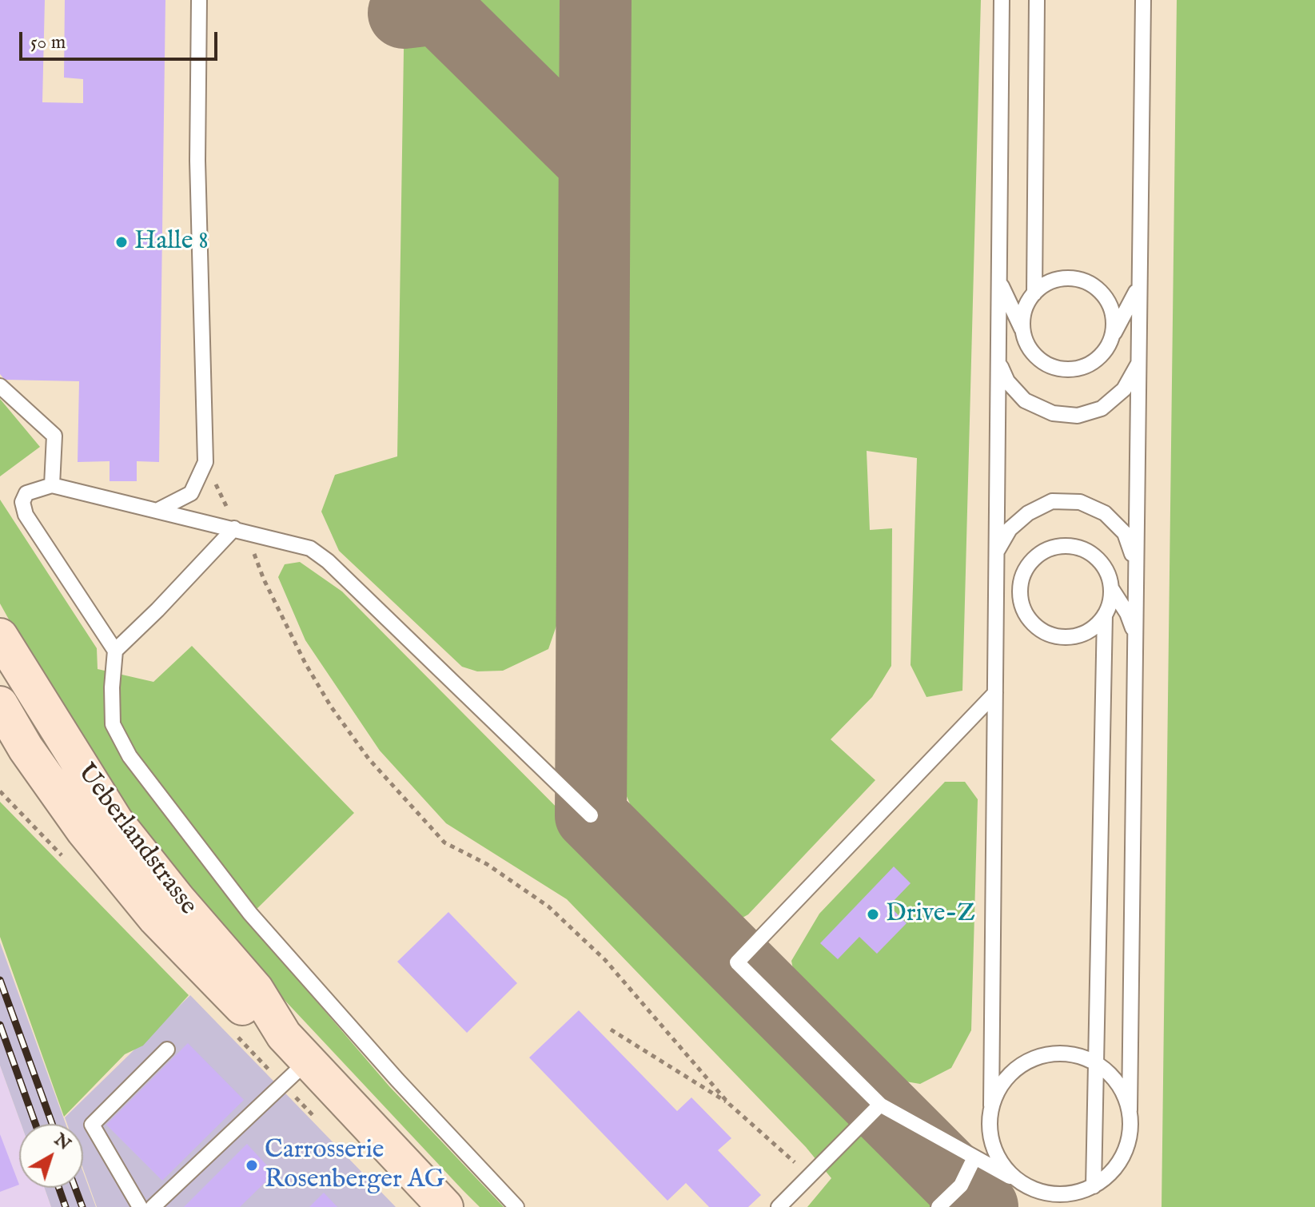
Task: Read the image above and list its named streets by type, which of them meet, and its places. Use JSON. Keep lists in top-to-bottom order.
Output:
{
  "streets": {
    "main road": ["Ueberlandstrasse"]
  },
  "places": ["Halle 8", "Drive-Z", "Carrosserie Rosenberger AG"],
  "scale_bar": "50 m",
  "north": "top right"
}
